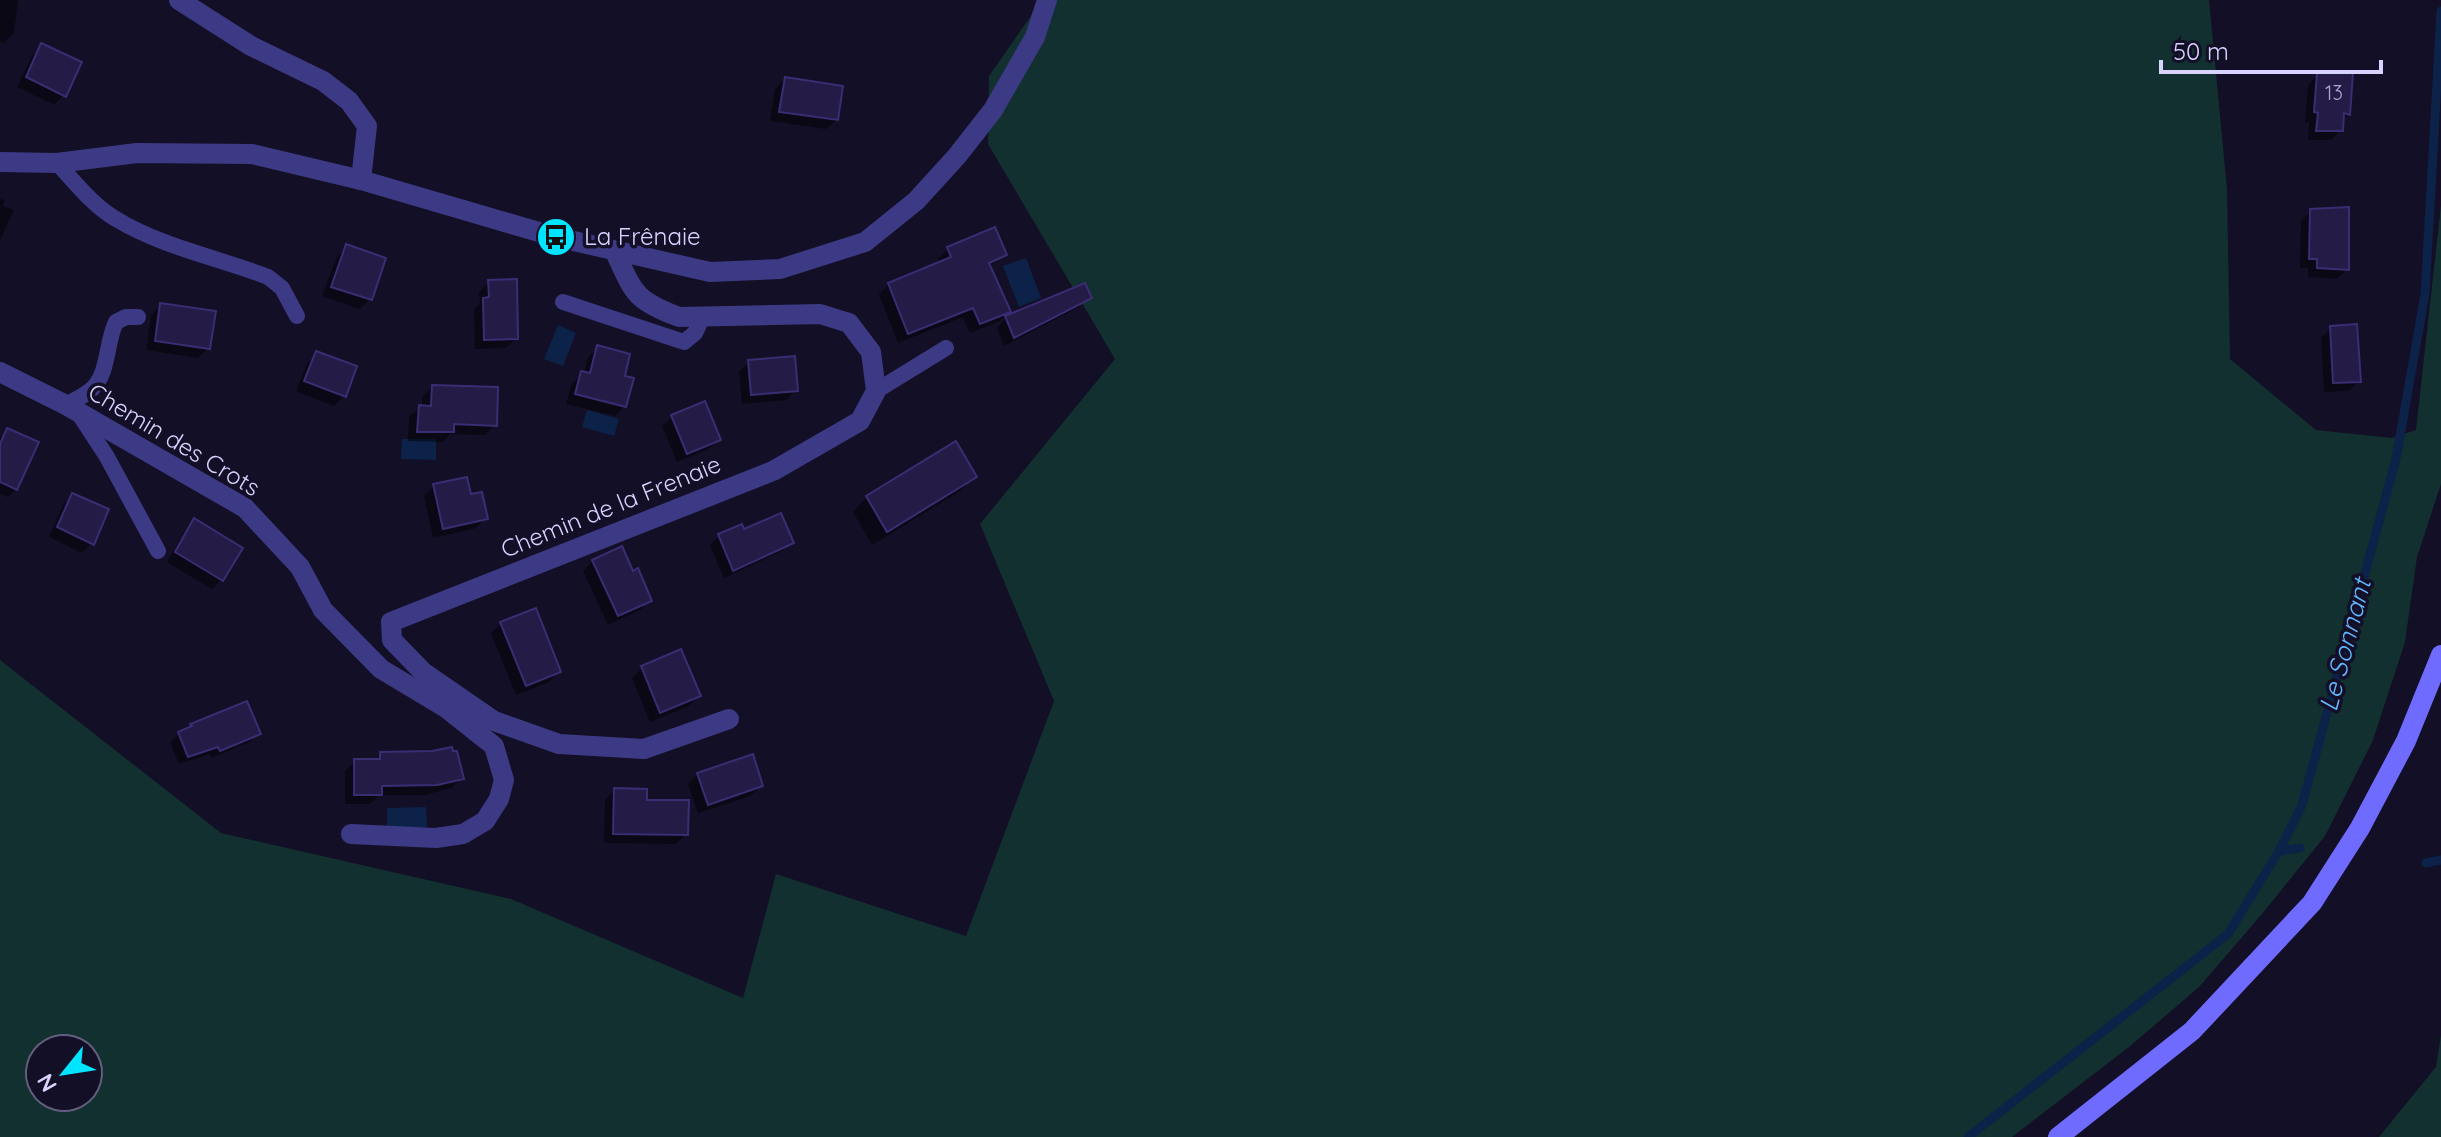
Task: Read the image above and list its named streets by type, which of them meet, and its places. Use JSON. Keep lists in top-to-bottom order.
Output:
{
  "streets": {
    "street": ["Chemin des Crots", "Chemin de la Frenaie"]
  },
  "water": ["Le Sonnant"],
  "places": {
    "bus stop": ["La Frênaie"]
  },
  "house_numbers": ["13"],
  "scale_bar": "50 m",
  "north": "bottom left"
}
